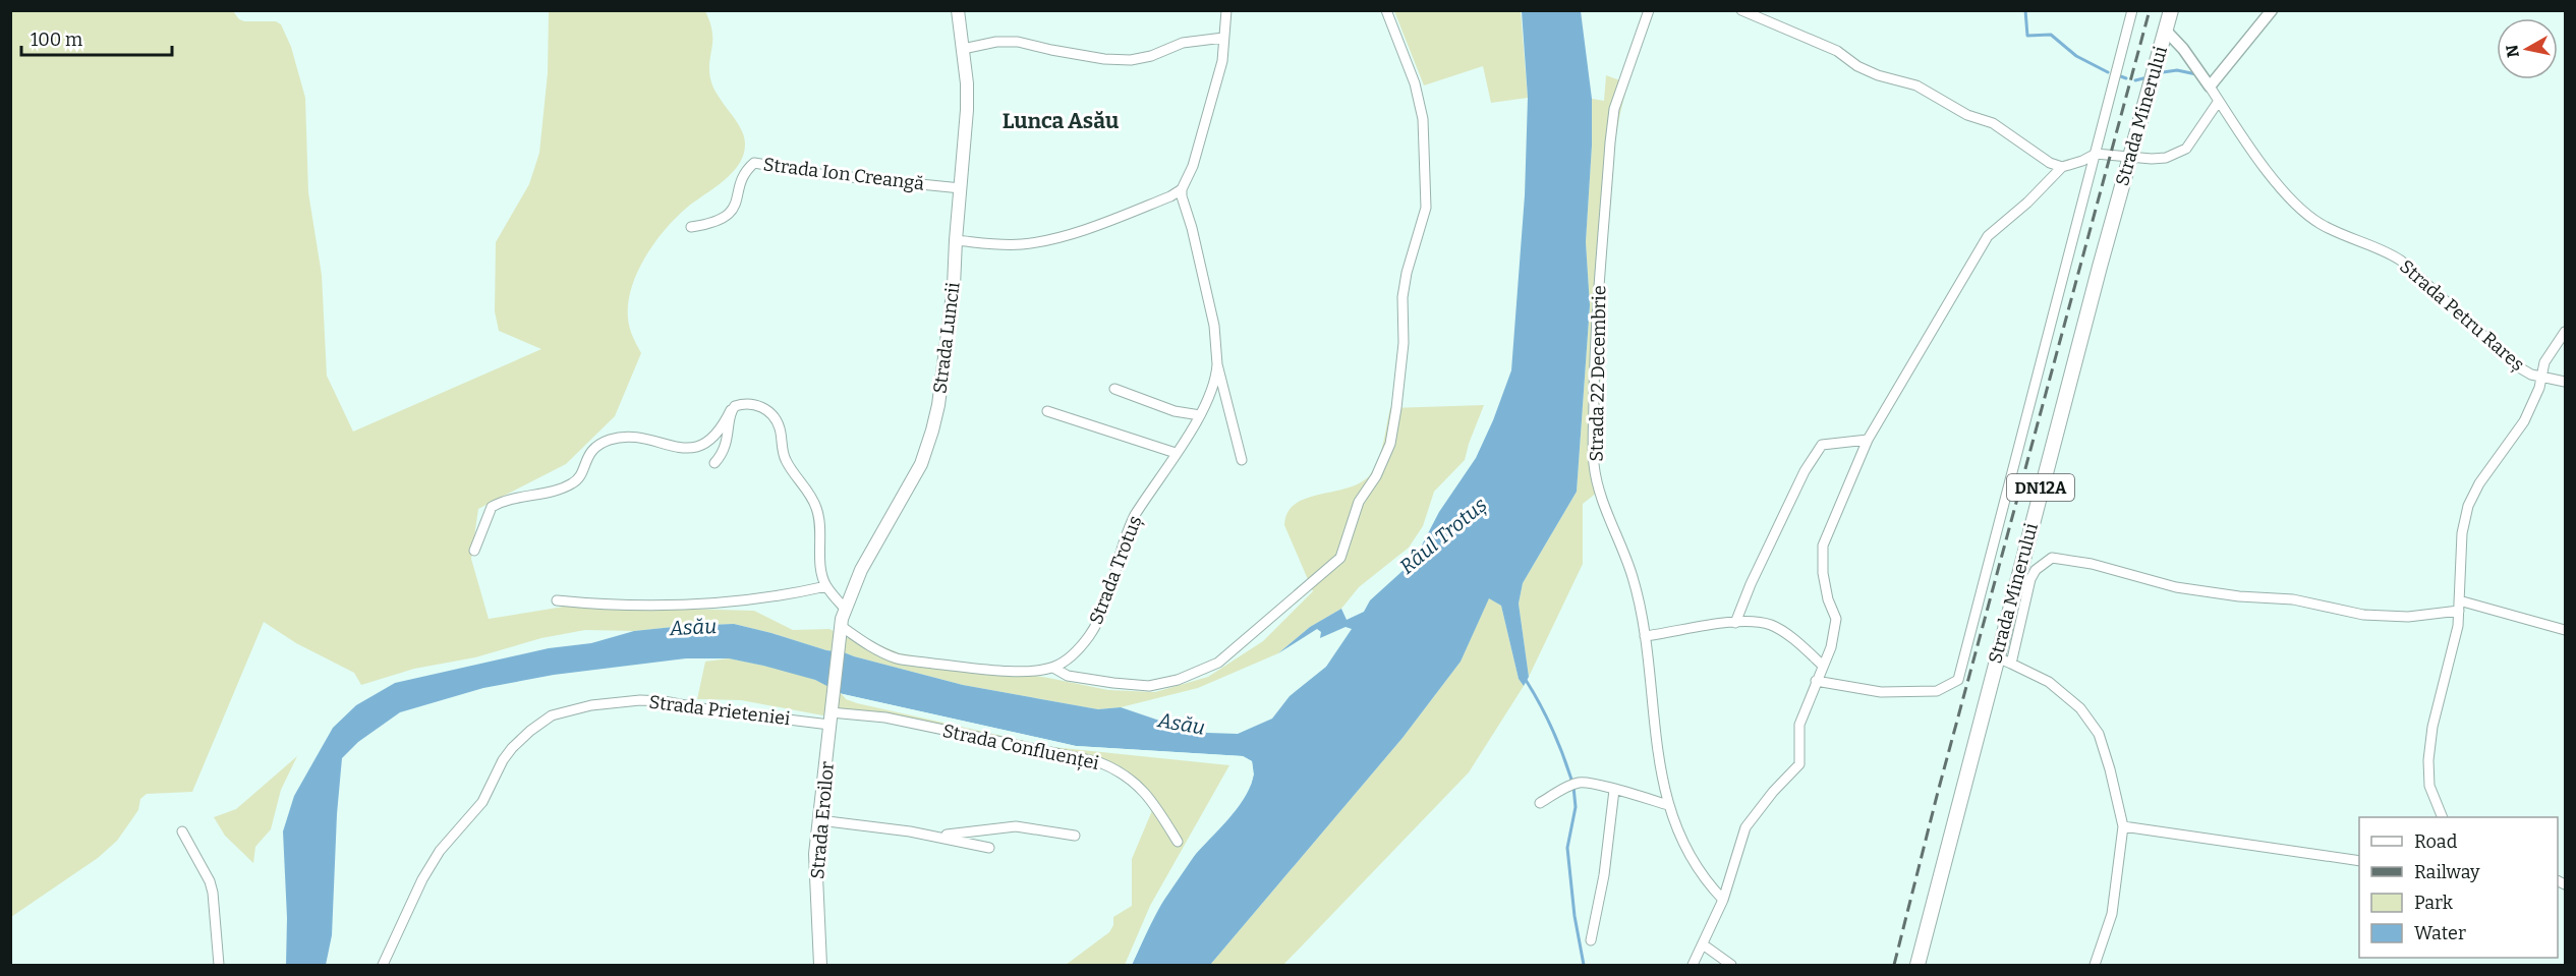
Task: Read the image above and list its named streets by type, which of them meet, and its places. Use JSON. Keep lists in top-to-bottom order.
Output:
{
  "streets": {
    "main road": [
      "Strada Minerului",
      "Strada Luncii",
      "DN12A",
      "Strada Eroilor"
    ],
    "street": [
      "Strada Ion Creangă",
      "Strada Petru Rareș",
      "Strada 22 Decembrie",
      "Strada Trotuș",
      "Strada Prieteniei",
      "Strada Confluenței"
    ]
  },
  "crossings": [
    ["Strada Minerului", "Strada Petru Rareș"],
    ["Strada Ion Creangă", "Strada Luncii"],
    ["Strada Luncii", "Strada Eroilor"],
    ["Strada Prieteniei", "Strada Confluenței"],
    ["Strada Prieteniei", "Strada Eroilor"],
    ["Strada Confluenței", "Strada Eroilor"]
  ],
  "districts": ["Lunca Asău"],
  "water": ["Râul Trotuș", "Asău"],
  "legend": [
    "Road",
    "Railway",
    "Park",
    "Water"
  ],
  "scale_bar": "100 m",
  "north": "left"
}
